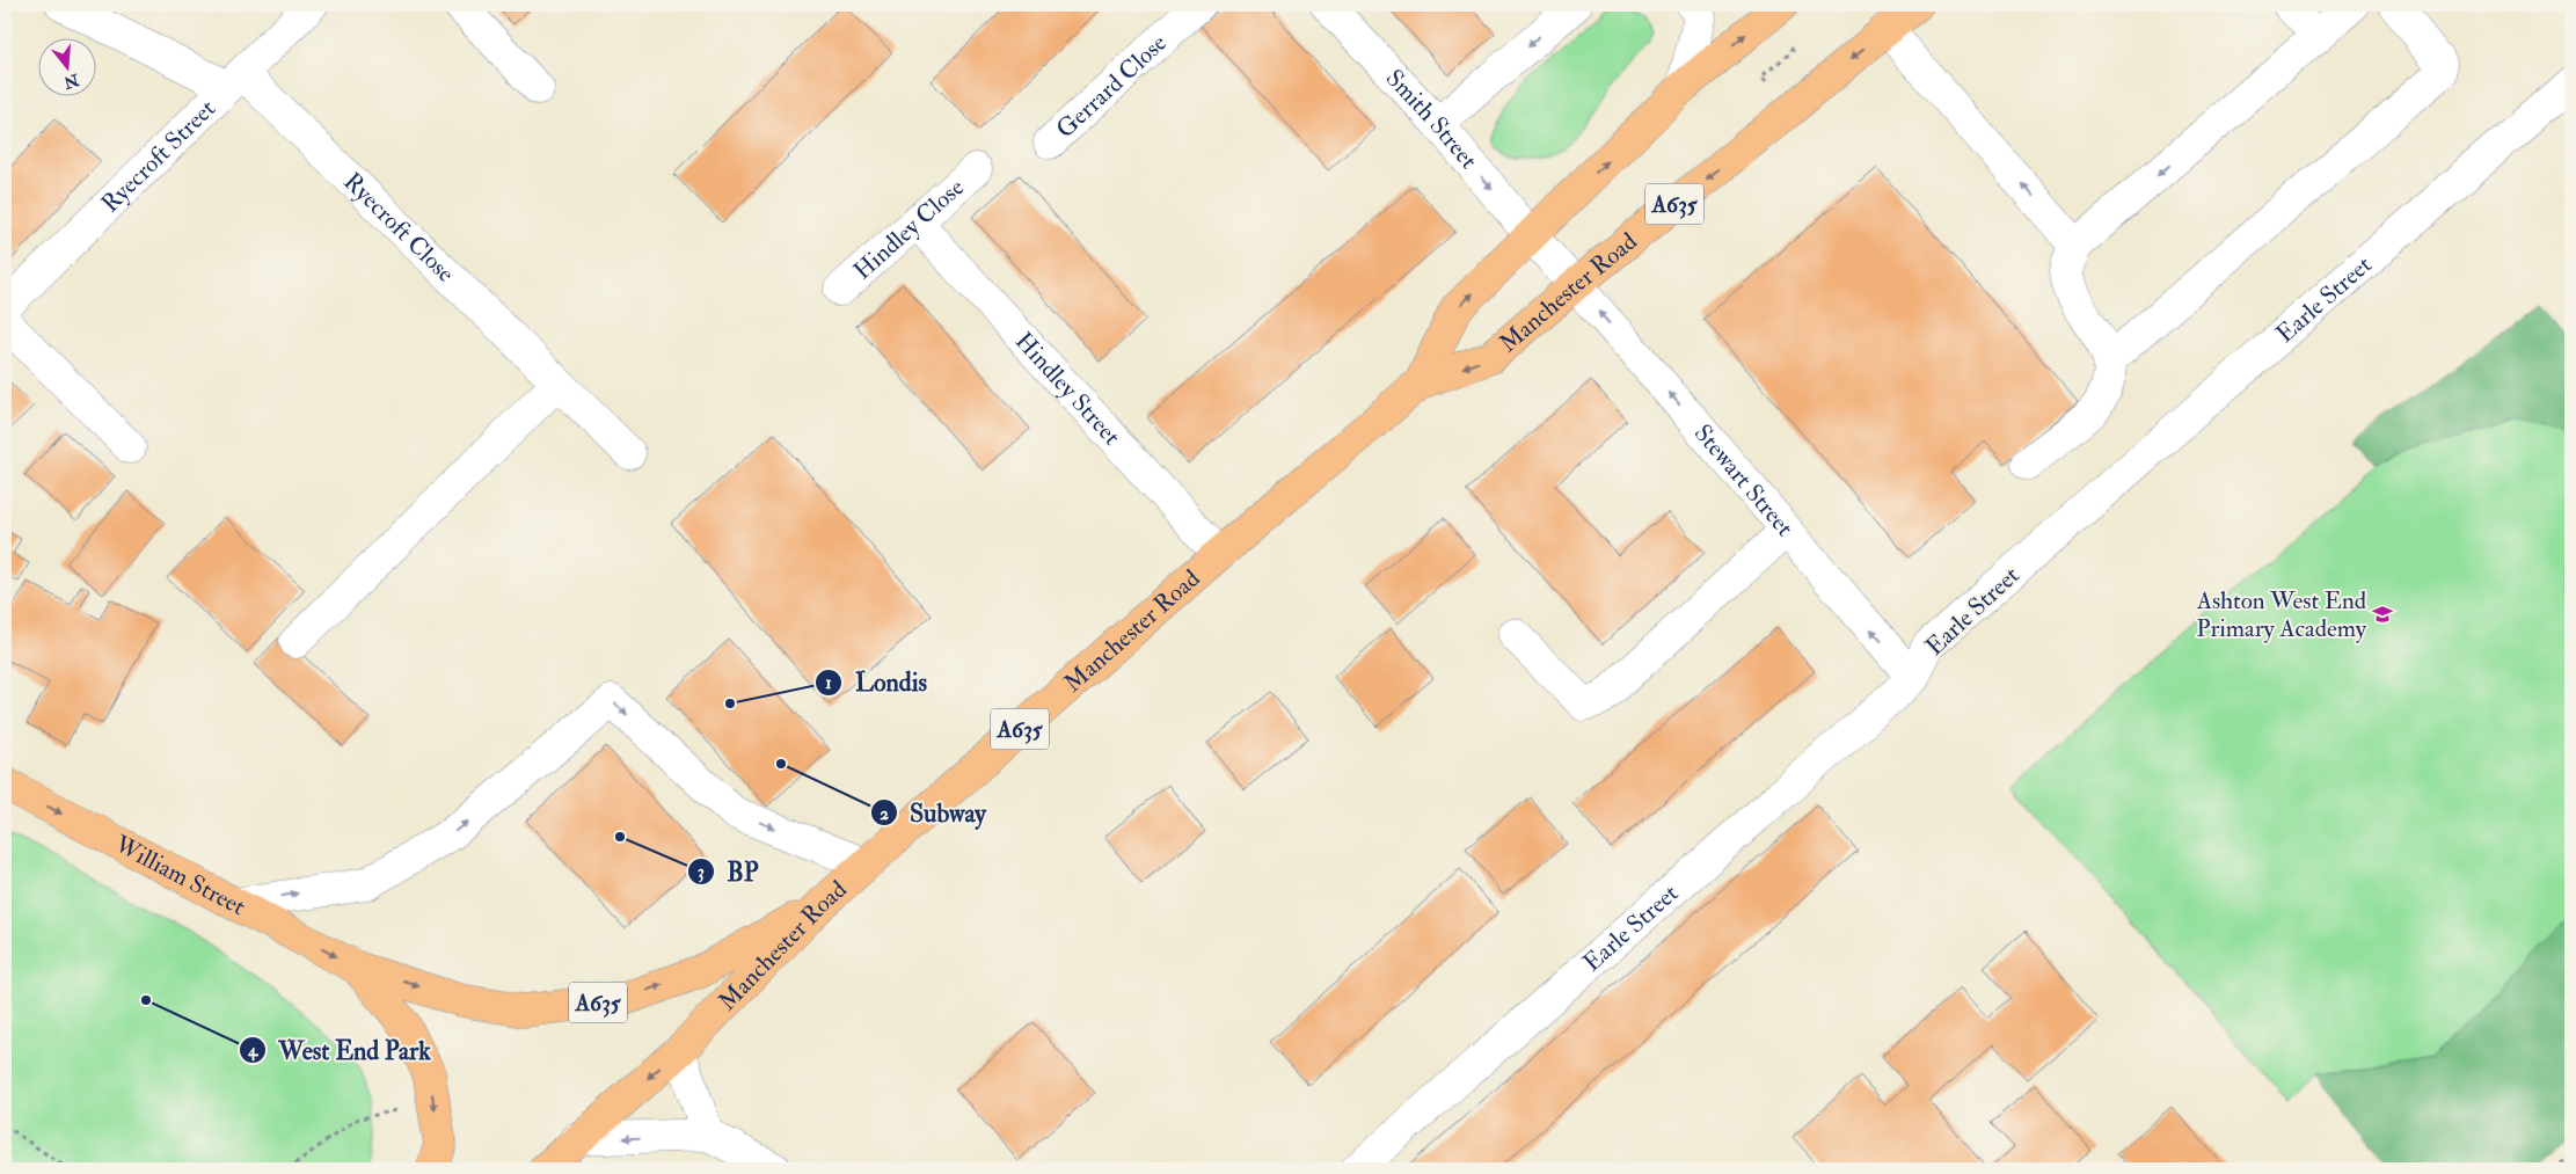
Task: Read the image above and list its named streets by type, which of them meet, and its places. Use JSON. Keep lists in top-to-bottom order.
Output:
{
  "streets": {
    "highway": ["A635", "Manchester Road", "William Street"],
    "street": [
      "Gerrard Close",
      "Smith Street",
      "Ryecroft Street",
      "Ryecroft Close",
      "Hindley Close",
      "Earle Street",
      "Hindley Street",
      "Stewart Street"
    ]
  },
  "crossings": [
    ["Smith Street", "Manchester Road"],
    ["Smith Street", "Stewart Street"],
    ["Ryecroft Street", "Ryecroft Close"],
    ["A635", "Manchester Road"],
    ["A635", "William Street"],
    ["Hindley Close", "Hindley Street"],
    ["Manchester Road", "Hindley Street"],
    ["Manchester Road", "Stewart Street"],
    ["Earle Street", "Stewart Street"]
  ],
  "one_way": ["Smith Street", "Stewart Street", "William Street"],
  "places": {
    "school or university": ["Ashton West End Primary Academy"],
    "other": [
      "Londis",
      "Subway",
      "BP",
      "West End Park"
    ]
  },
  "north": "bottom"
}
